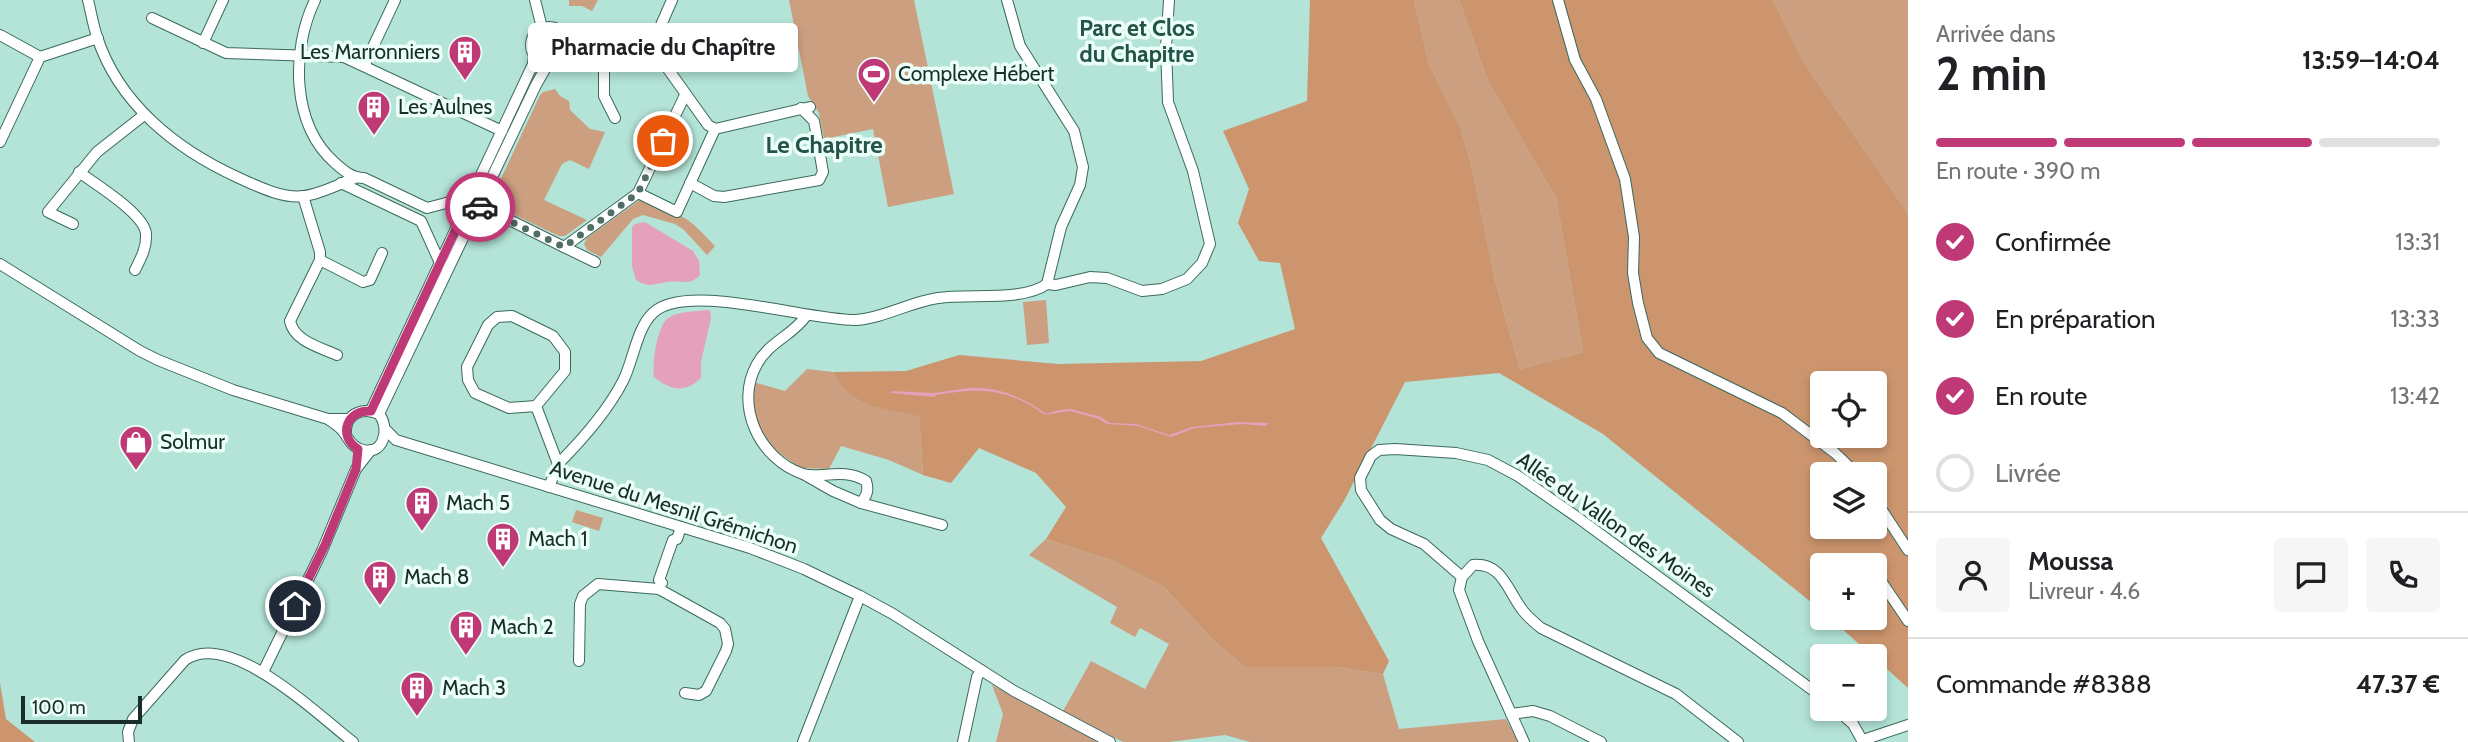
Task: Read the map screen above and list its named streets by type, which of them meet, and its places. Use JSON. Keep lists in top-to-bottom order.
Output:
{
  "streets": {
    "street": ["Avenue du Mesnil Grémichon", "Allée du Vallon des Moines"]
  },
  "districts": ["Parc et Clos du Chapitre", "Le Chapitre"],
  "places": {
    "building": [
      "Les Marronniers",
      "Les Aulnes",
      "Mach 5",
      "Mach 1",
      "Mach 8",
      "Mach 2",
      "Mach 3"
    ],
    "sports": ["Complexe Hébert"],
    "other": ["Pharmacie du Chapître"],
    "shop": ["Solmur"]
  },
  "scale_bar": "100 m",
  "page": {
    "heading": ["2 min", "Arrivée dans", "13:59–14:04"],
    "panel": [
      "Moussa",
      "Livreur · 4.6",
      "Commande #8388",
      "47.37 €"
    ],
    "bubble": "Pharmacie du Chapître",
    "bar": "En route · 390 m",
    "list": [
      ["Confirmée", "13:31"],
      ["En préparation", "13:33"],
      ["En route", "13:42"],
      "Livrée"
    ],
    "map_buttons": ["+", "−"],
    "scale": "100 m"
  }
}
